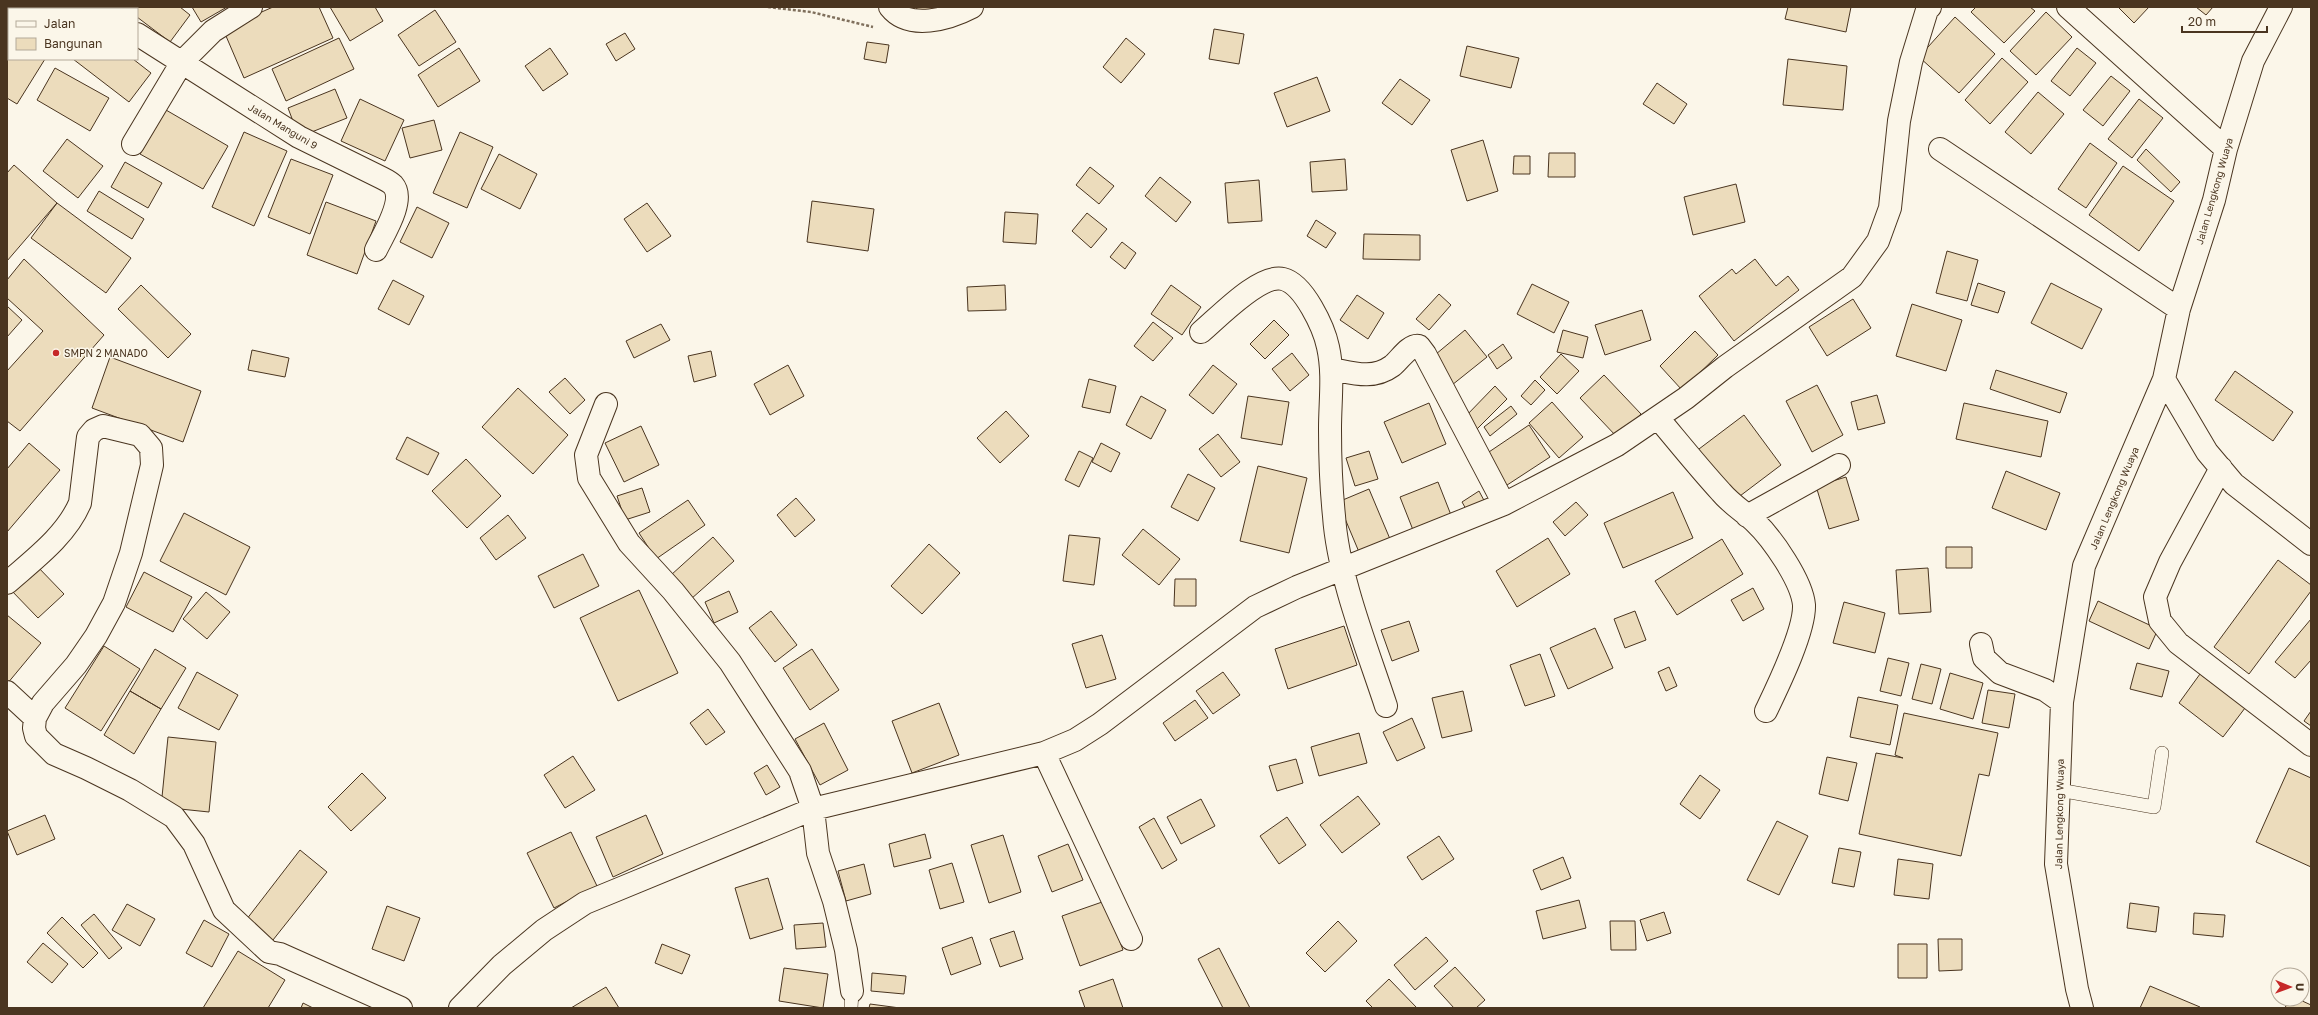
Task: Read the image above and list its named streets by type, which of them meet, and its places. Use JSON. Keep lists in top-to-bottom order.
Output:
{
  "streets": {
    "street": ["Jalan Manguni 9", "Jalan Lengkong Wuaya"]
  },
  "places": ["SMPN 2 MANADO"],
  "legend": ["Jalan", "Bangunan"],
  "scale_bar": "20 m",
  "north": "right"
}
